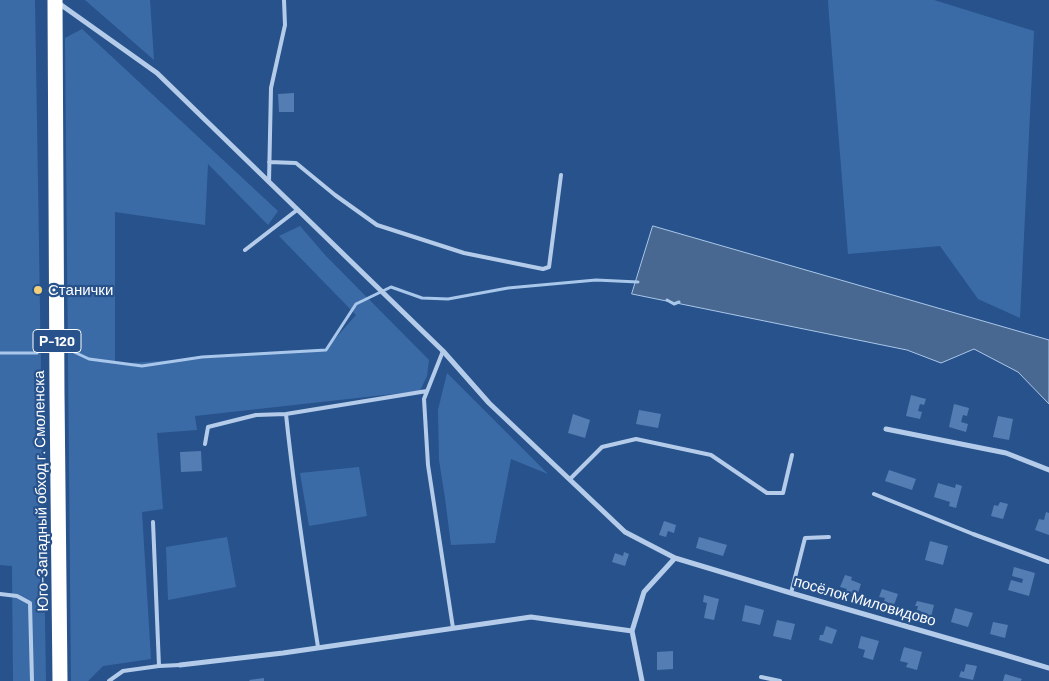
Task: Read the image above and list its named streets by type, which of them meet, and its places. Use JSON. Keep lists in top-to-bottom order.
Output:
{
  "streets": {
    "highway": ["Р-120", "Юго-Западный обход г. Смоленска"],
    "street": ["посёлок Миловидово"]
  },
  "crossings": [
    ["Юго-Западный обход г. Смоленска", "посёлок Миловидово"]
  ],
  "places": ["Станички"]
}
